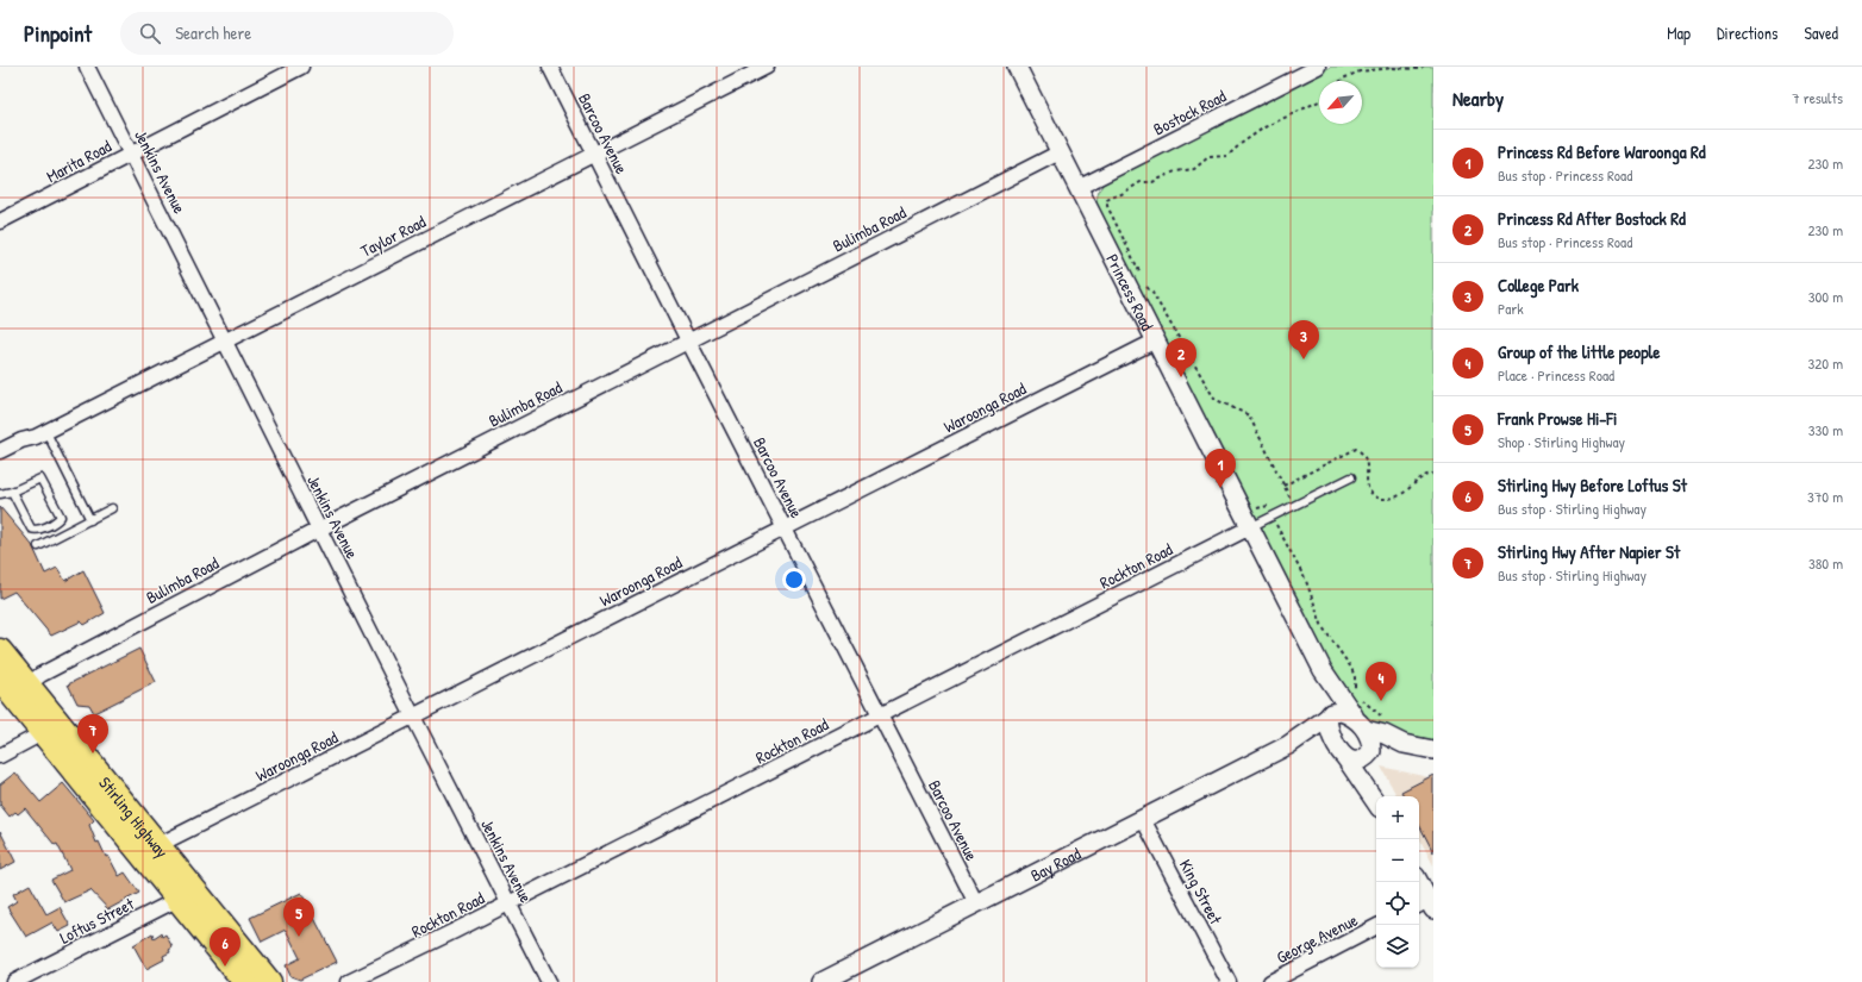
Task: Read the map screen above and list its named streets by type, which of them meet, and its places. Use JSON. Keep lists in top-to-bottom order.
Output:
{
  "streets": {
    "highway": ["Stirling Highway"],
    "street": [
      "Bostock Road",
      "Barcoo Avenue",
      "Marita Road",
      "Jenkins Avenue",
      "Bulimba Road",
      "Taylor Road",
      "Princess Road",
      "Waroonga Road",
      "Rockton Road",
      "Bay Road",
      "King Street",
      "Loftus Street",
      "George Avenue"
    ]
  },
  "crossings": [
    ["Bostock Road", "Princess Road"],
    ["Barcoo Avenue", "Bulimba Road"],
    ["Barcoo Avenue", "Taylor Road"],
    ["Barcoo Avenue", "Waroonga Road"],
    ["Barcoo Avenue", "Rockton Road"],
    ["Barcoo Avenue", "Bay Road"],
    ["Marita Road", "Jenkins Avenue"],
    ["Jenkins Avenue", "Bulimba Road"],
    ["Jenkins Avenue", "Taylor Road"],
    ["Jenkins Avenue", "Waroonga Road"],
    ["Jenkins Avenue", "Rockton Road"],
    ["Bulimba Road", "Princess Road"],
    ["Bulimba Road", "Stirling Highway"],
    ["Princess Road", "Waroonga Road"],
    ["Princess Road", "Rockton Road"],
    ["Princess Road", "Bay Road"],
    ["Waroonga Road", "Stirling Highway"],
    ["Stirling Highway", "Loftus Street"],
    ["Bay Road", "King Street"]
  ],
  "north": "bottom left",
  "page": {
    "header": "Pinpoint",
    "search": "Search here",
    "nav": ["Map", "Directions", "Saved"],
    "heading": ["Nearby", "7 results"],
    "list": [
      {
        "mark": "1",
        "name": "Princess Rd Before Waroonga Rd",
        "note": "Bus stop · Princess Road",
        "value": "230 m"
      },
      {
        "mark": "2",
        "name": "Princess Rd After Bostock Rd",
        "note": "Bus stop · Princess Road",
        "value": "230 m"
      },
      {
        "mark": "3",
        "name": "College Park",
        "note": "Park",
        "value": "300 m"
      },
      {
        "mark": "4",
        "name": "Group of the little people",
        "note": "Place · Princess Road",
        "value": "320 m"
      },
      {
        "mark": "5",
        "name": "Frank Prowse Hi-Fi",
        "note": "Shop · Stirling Highway",
        "value": "330 m"
      },
      {
        "mark": "6",
        "name": "Stirling Hwy Before Loftus St",
        "note": "Bus stop · Stirling Highway",
        "value": "370 m"
      },
      {
        "mark": "7",
        "name": "Stirling Hwy After Napier St",
        "note": "Bus stop · Stirling Highway",
        "value": "380 m"
      }
    ],
    "pins": [
      "3",
      "2",
      "1",
      "4",
      "7",
      "5",
      "6"
    ],
    "map_buttons": ["+", "−"]
  }
}
